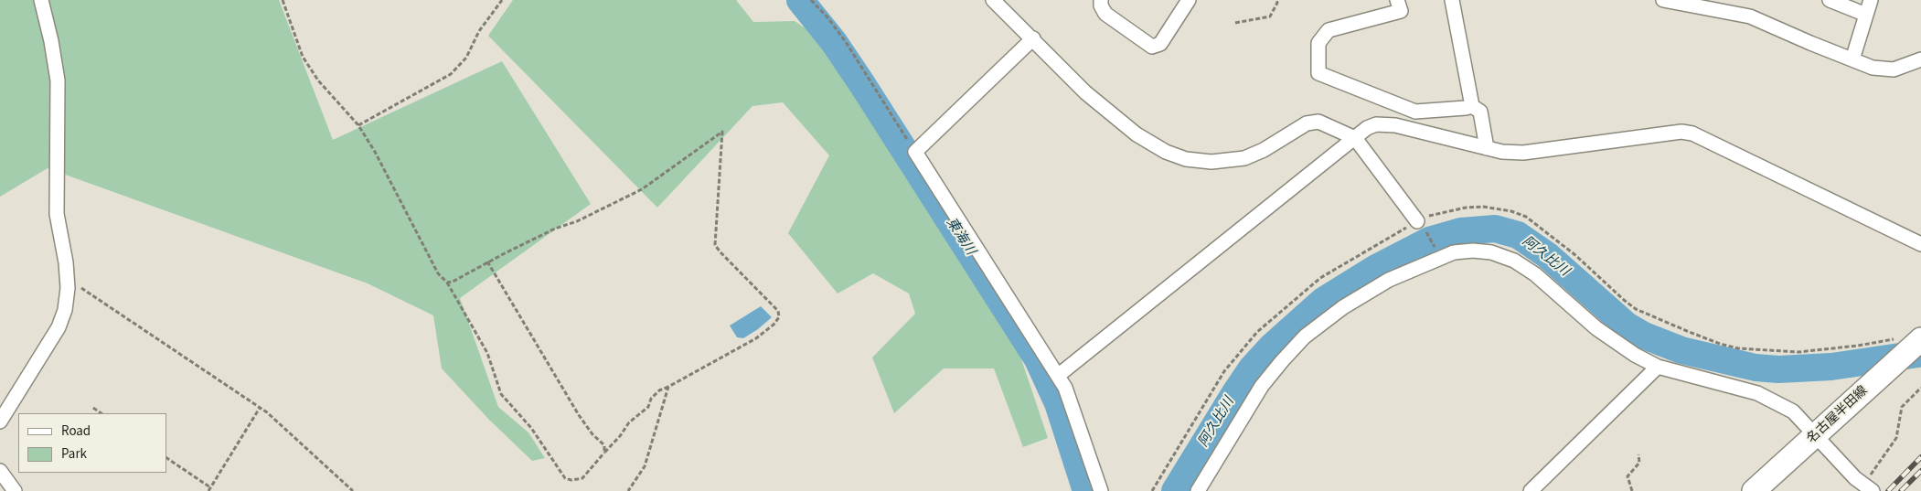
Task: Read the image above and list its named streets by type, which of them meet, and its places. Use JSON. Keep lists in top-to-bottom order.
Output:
{
  "streets": {
    "main road": ["名古屋半田線"]
  },
  "water": ["東海川", "阿久比川"],
  "legend": ["Road", "Park"]
}
